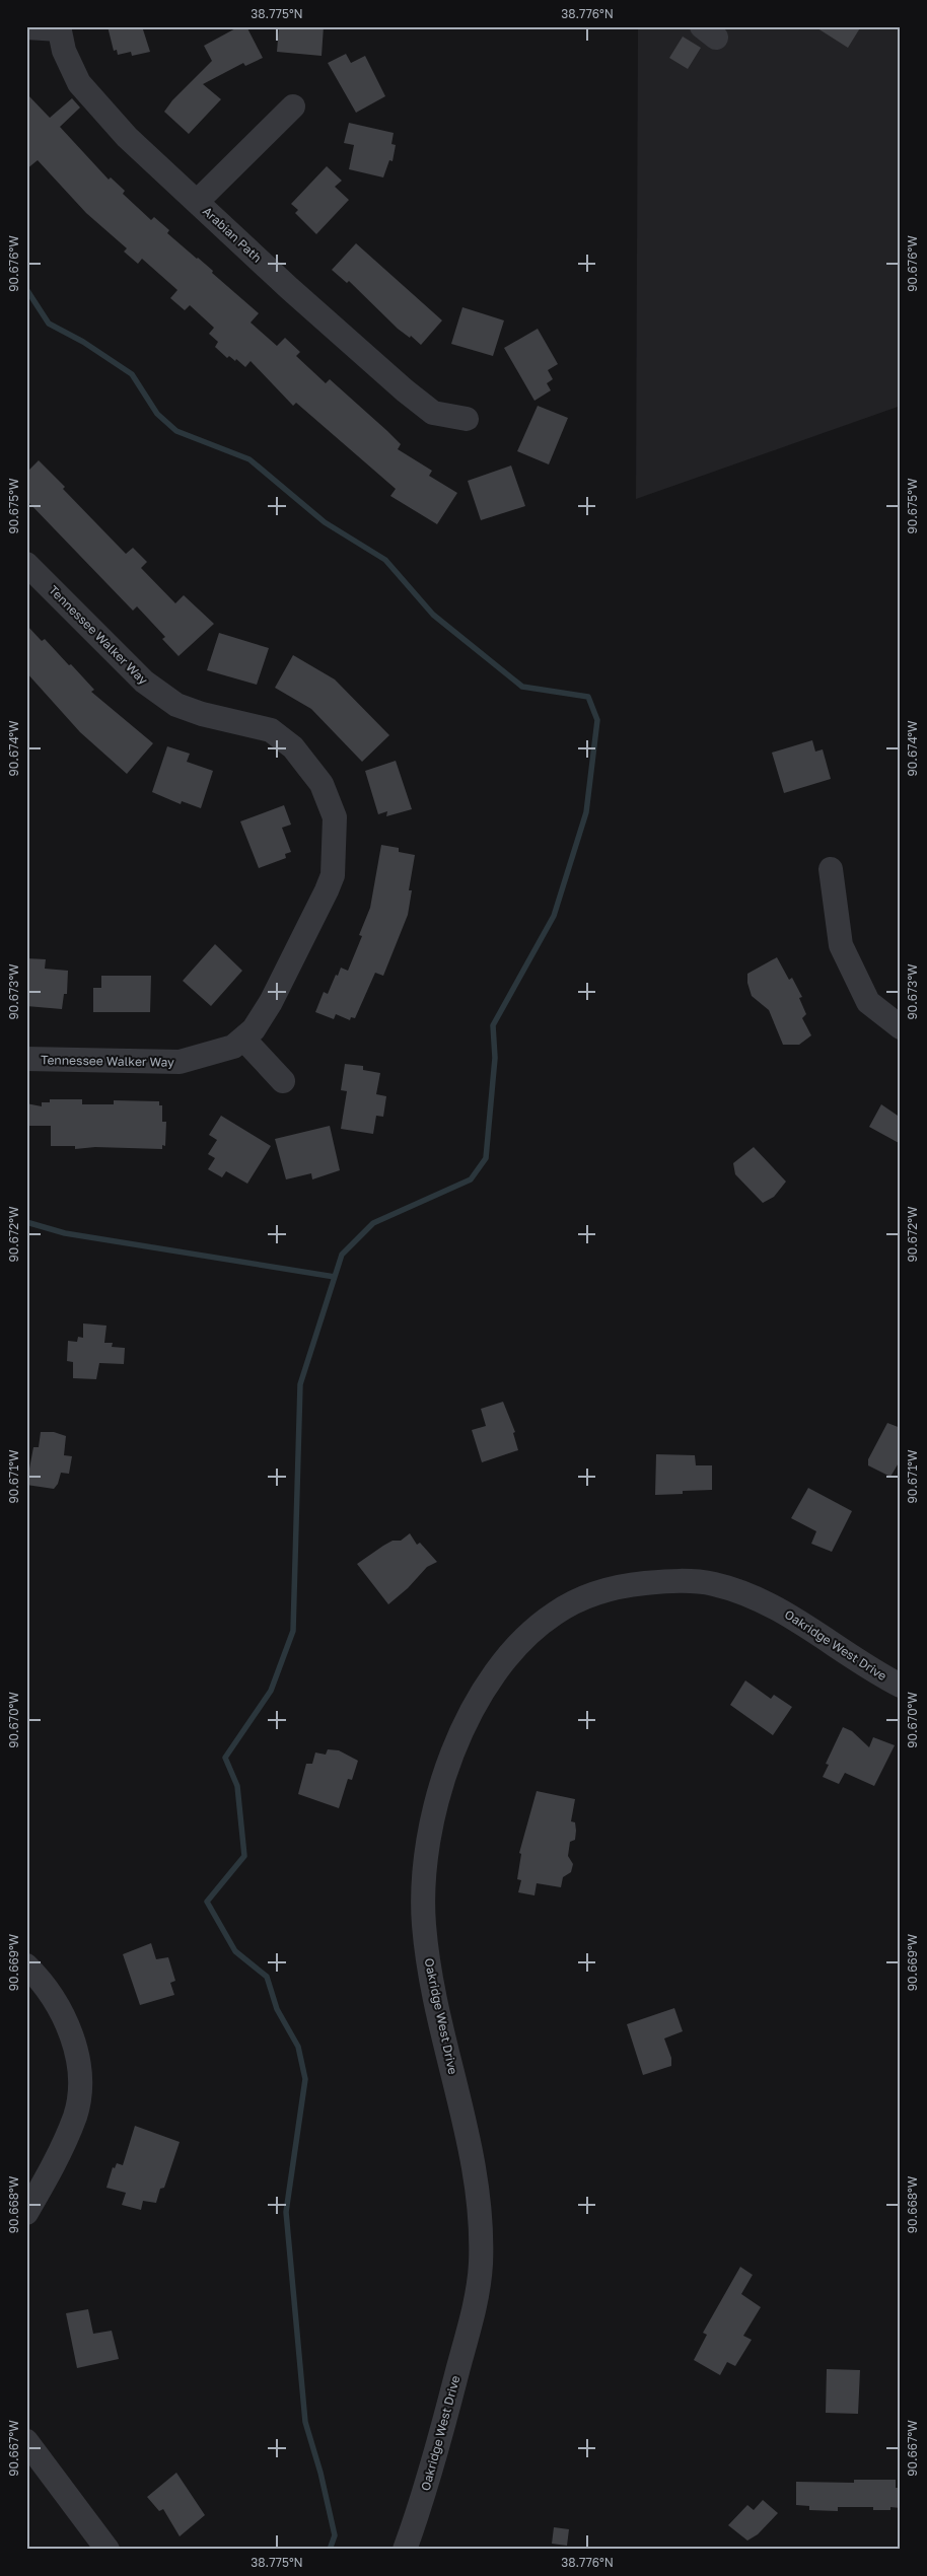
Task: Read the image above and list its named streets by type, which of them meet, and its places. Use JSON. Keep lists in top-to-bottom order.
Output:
{
  "streets": {
    "street": ["Arabian Path", "Tennessee Walker Way", "Oakridge West Drive"]
  },
  "coordinates": [
    "38.775°N",
    "38.776°N",
    "90.676°W",
    "90.675°W",
    "90.674°W",
    "90.673°W",
    "90.672°W",
    "90.671°W",
    "90.670°W",
    "90.669°W",
    "90.668°W",
    "90.667°W"
  ]
}
